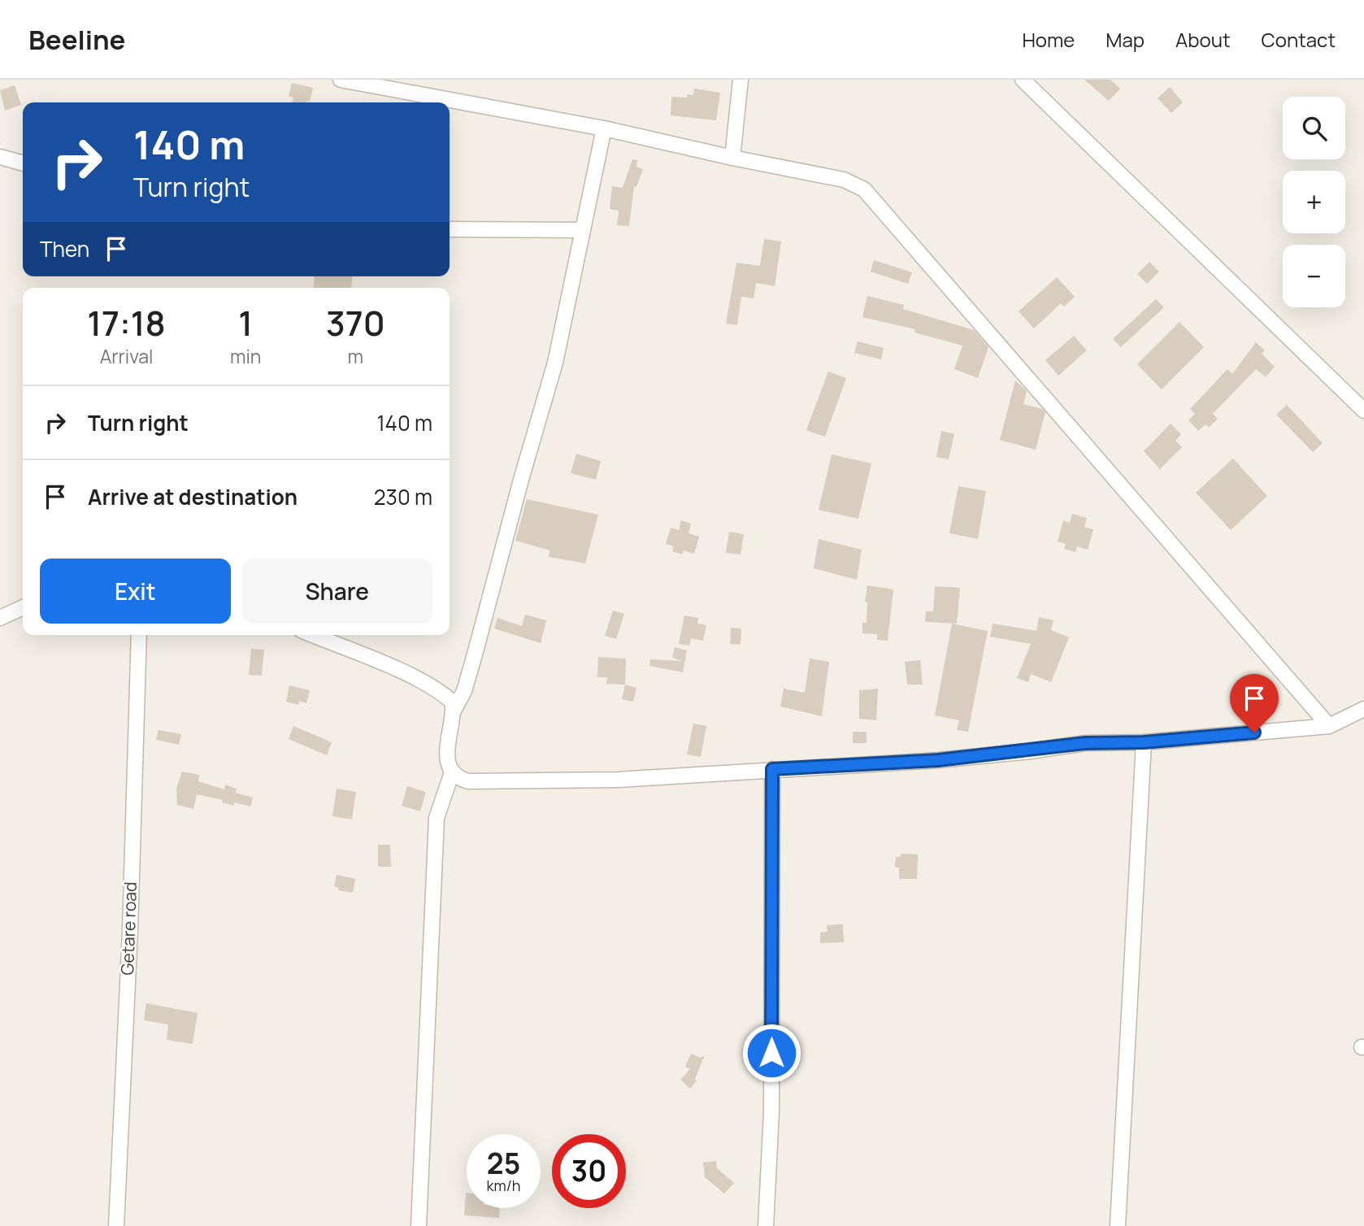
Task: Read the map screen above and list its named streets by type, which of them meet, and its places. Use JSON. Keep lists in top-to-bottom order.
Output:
{
  "streets": {
    "street": ["Getare road"]
  },
  "page": {
    "header": "Beeline",
    "nav": [
      "Home",
      "Map",
      "About",
      "Contact"
    ],
    "map_buttons": ["+", "−"],
    "turn": ["140 m", "Turn right"],
    "then": "Then",
    "eta": [
      "17:18",
      "Arrival",
      "1",
      "min",
      "370",
      "m"
    ],
    "list": [
      {
        "name": "Turn right",
        "value": "140 m"
      },
      {
        "name": "Arrive at destination",
        "value": "230 m"
      }
    ],
    "buttons": ["Exit", "Share"],
    "speed": "25 km/h",
    "limit": "30"
  }
}
